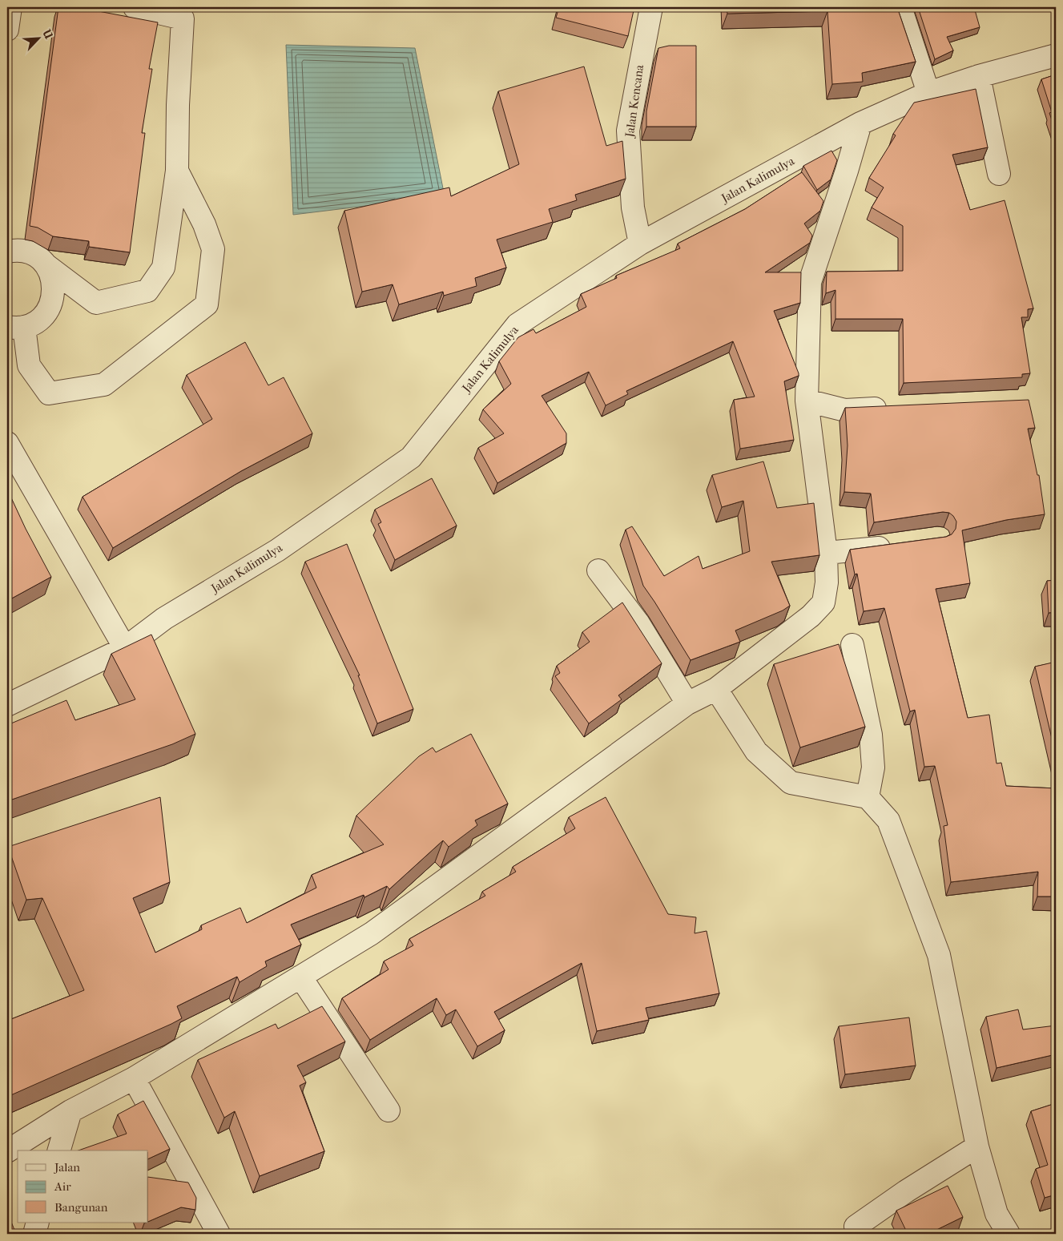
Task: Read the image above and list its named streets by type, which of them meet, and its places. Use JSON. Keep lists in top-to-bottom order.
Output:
{
  "streets": {
    "street": ["Jalan Kencana", "Jalan Kalimulya"]
  },
  "crossings": [
    ["Jalan Kencana", "Jalan Kalimulya"]
  ],
  "legend": ["Jalan", "Air", "Bangunan"],
  "north": "top right"
}
